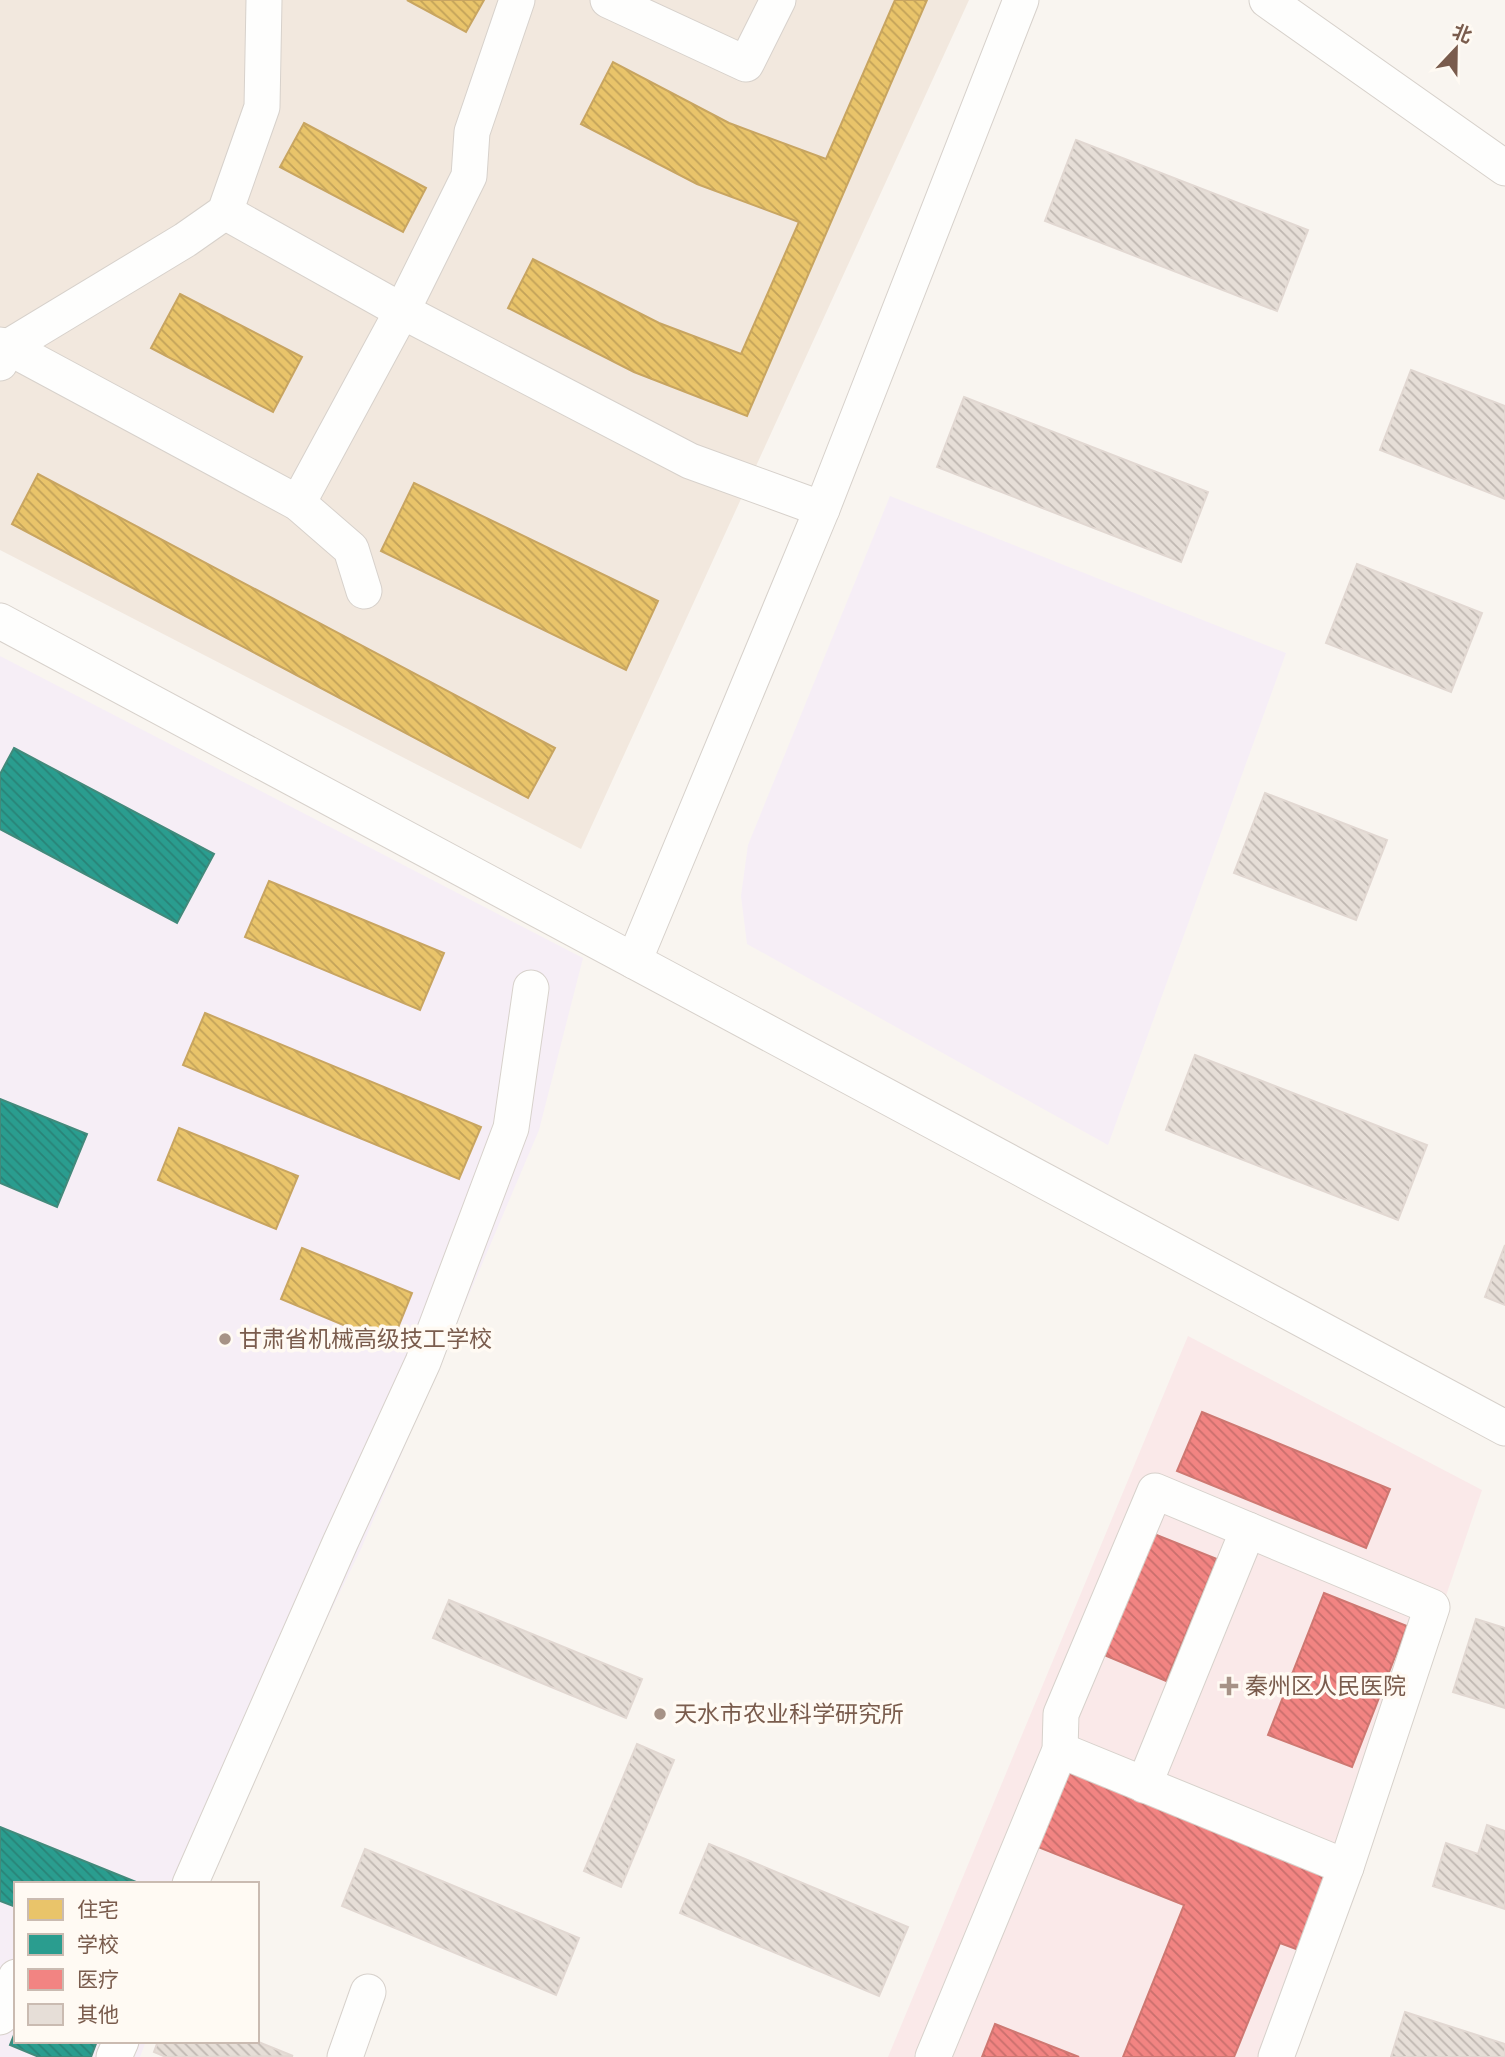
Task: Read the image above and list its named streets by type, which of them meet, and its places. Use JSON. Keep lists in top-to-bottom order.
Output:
{
  "places": {
    "other": ["甘肃省机械高级技工学校", "天水市农业科学研究所"],
    "health": ["秦州区人民医院"]
  },
  "legend": [
    "住宅",
    "学校",
    "医疗",
    "其他"
  ],
  "north": "top"
}
